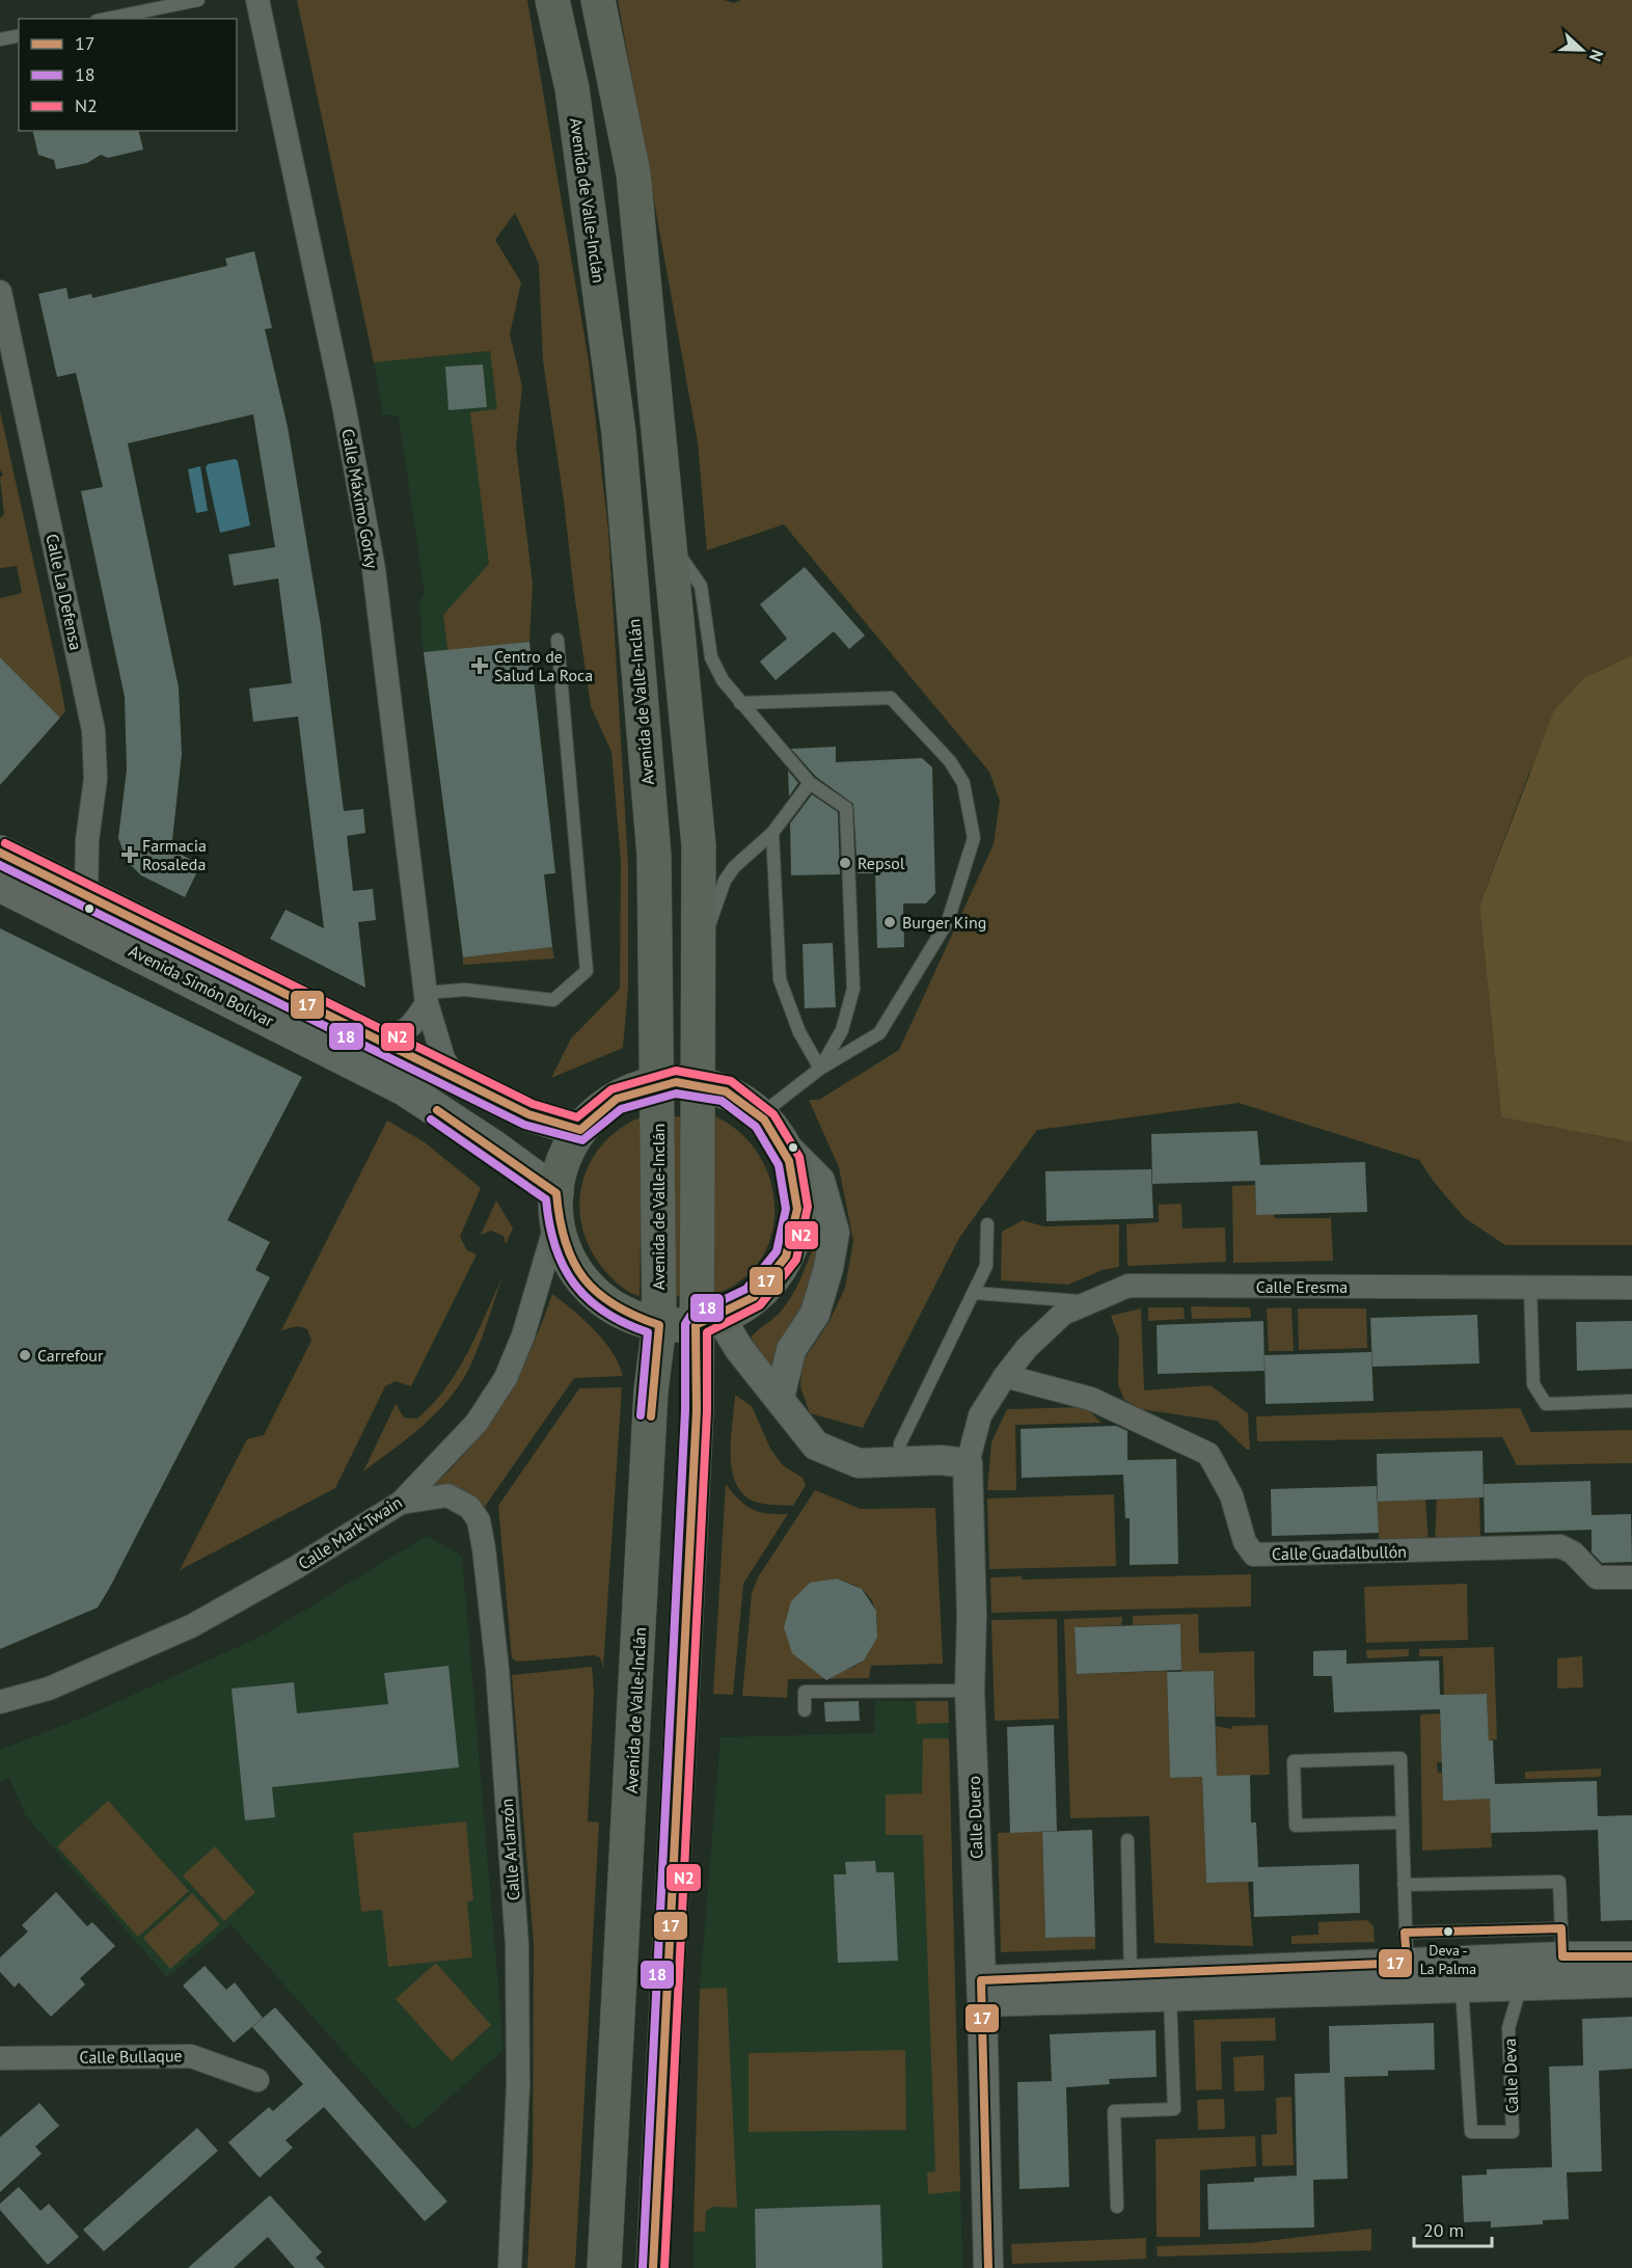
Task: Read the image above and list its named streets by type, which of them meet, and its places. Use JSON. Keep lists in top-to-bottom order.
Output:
{
  "streets": {
    "main road": ["Avenida de Valle-Inclán", "Avenida Simón Bolivar"],
    "street": [
      "Calle Máximo Gorky",
      "Calle La Defensa",
      "Calle Eresma",
      "Calle Mark Twain",
      "Calle Guadalbullón",
      "Calle Duero",
      "Calle Arlanzón",
      "Calle Bullaque"
    ],
    "lane": ["Calle Deva"]
  },
  "crossings": [
    ["Calle Máximo Gorky", "Avenida Simón Bolivar"],
    ["Calle La Defensa", "Avenida Simón Bolivar"],
    ["Avenida Simón Bolivar", "Calle Mark Twain"],
    ["Calle Eresma", "Calle Guadalbullón"],
    ["Calle Eresma", "Calle Duero"],
    ["Calle Mark Twain", "Calle Arlanzón"],
    ["Calle Guadalbullón", "Calle Duero"]
  ],
  "places": {
    "health": ["Centro de Salud La Roca", "Farmacia Rosaleda"],
    "other": [
      "Repsol",
      "Burger King",
      "Carrefour",
      "Deva - La Palma"
    ]
  },
  "lines": ["transit line N2", "transit line 17", "transit line 18"],
  "legend": ["17", "18", "N2"],
  "scale_bar": "20 m",
  "north": "right"
}
